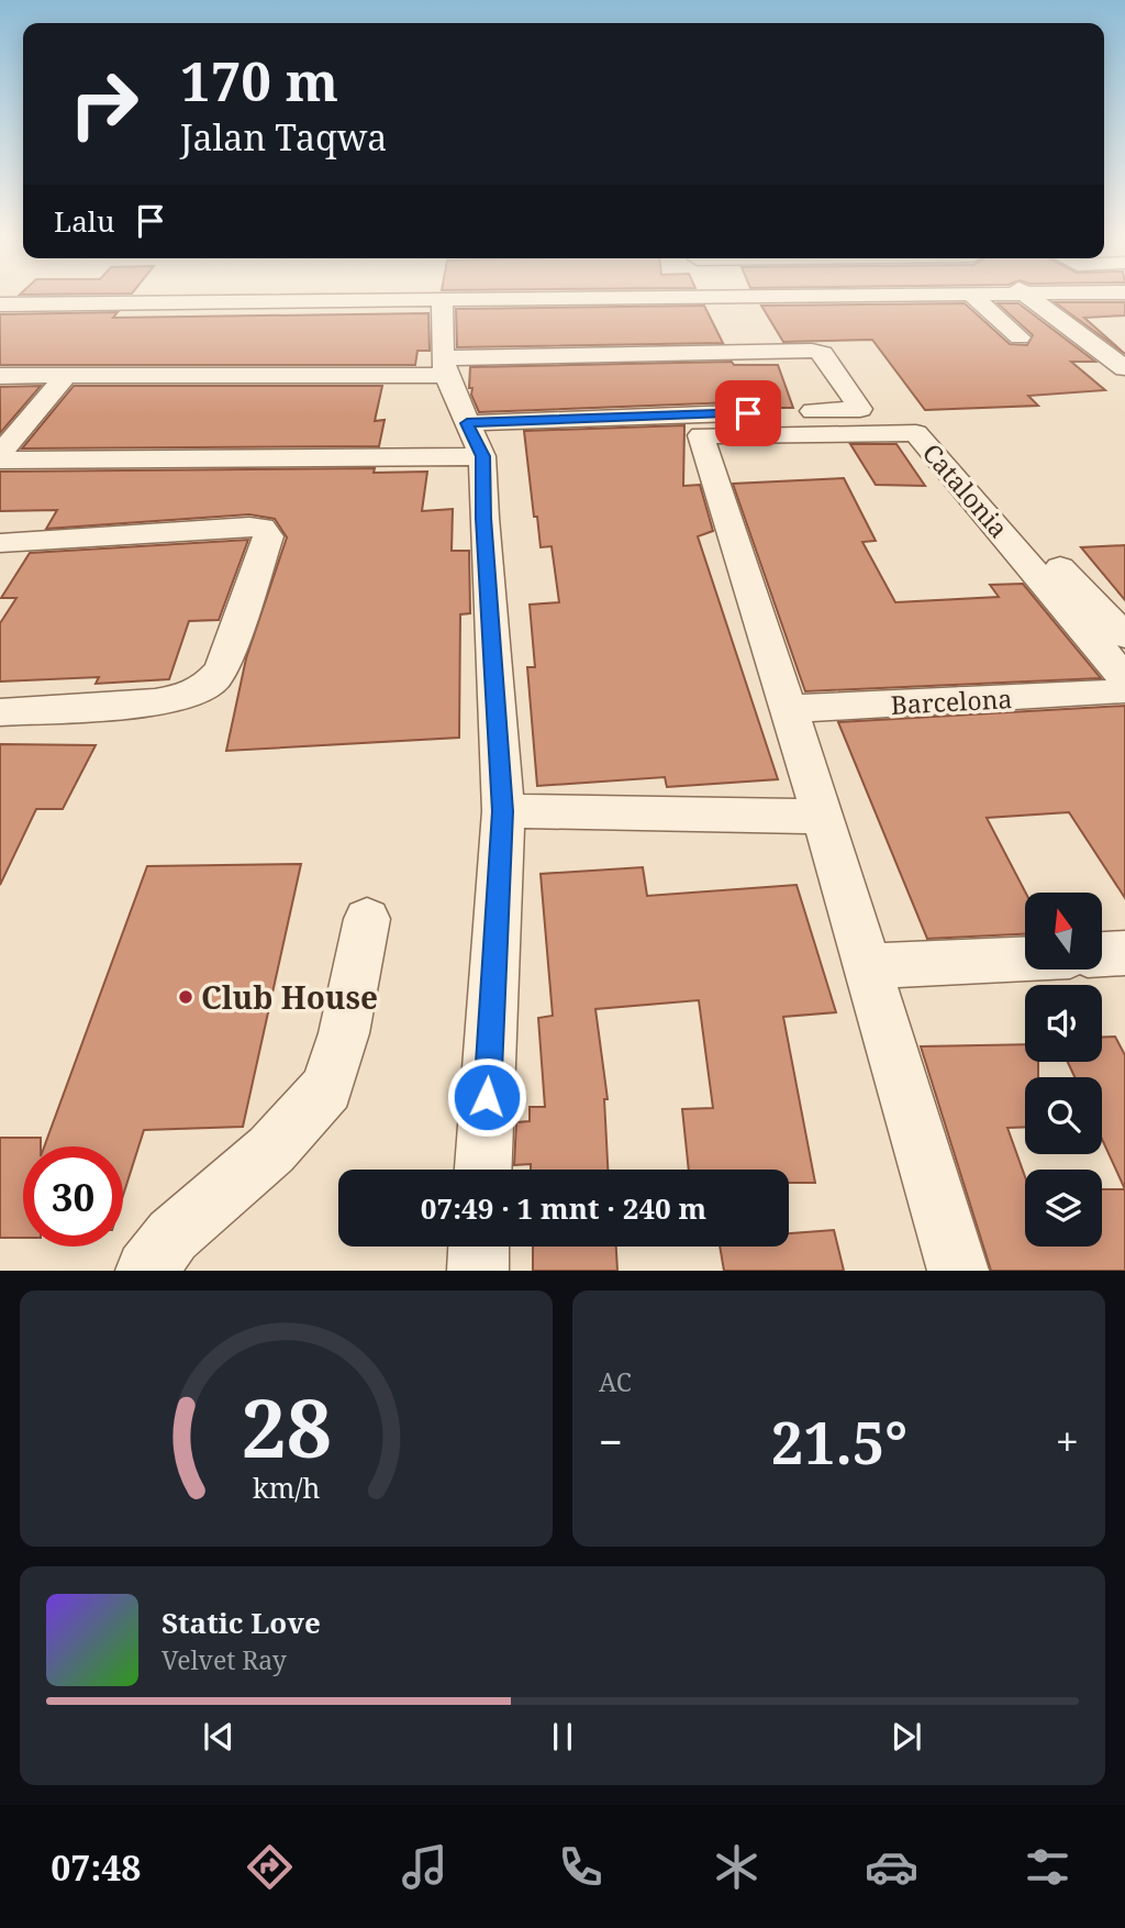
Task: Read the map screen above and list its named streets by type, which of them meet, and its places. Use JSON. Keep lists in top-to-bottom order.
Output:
{
  "streets": {
    "street": ["Catalonia", "Barcelona"]
  },
  "crossings": [
    ["Catalonia", "Barcelona"]
  ],
  "places": ["Club House"],
  "north": "top",
  "page": {
    "turn": ["170 m", "Jalan Taqwa"],
    "then": "Lalu",
    "limit": "30",
    "trip": "07:49 · 1 mnt · 240 m",
    "tile": "AC",
    "heat": ["−", "21.5°", "+"],
    "song": ["Static Love", "Velvet Ray"],
    "tabs": "07:48",
    "gauge": ["28", "km/h"]
  }
}
